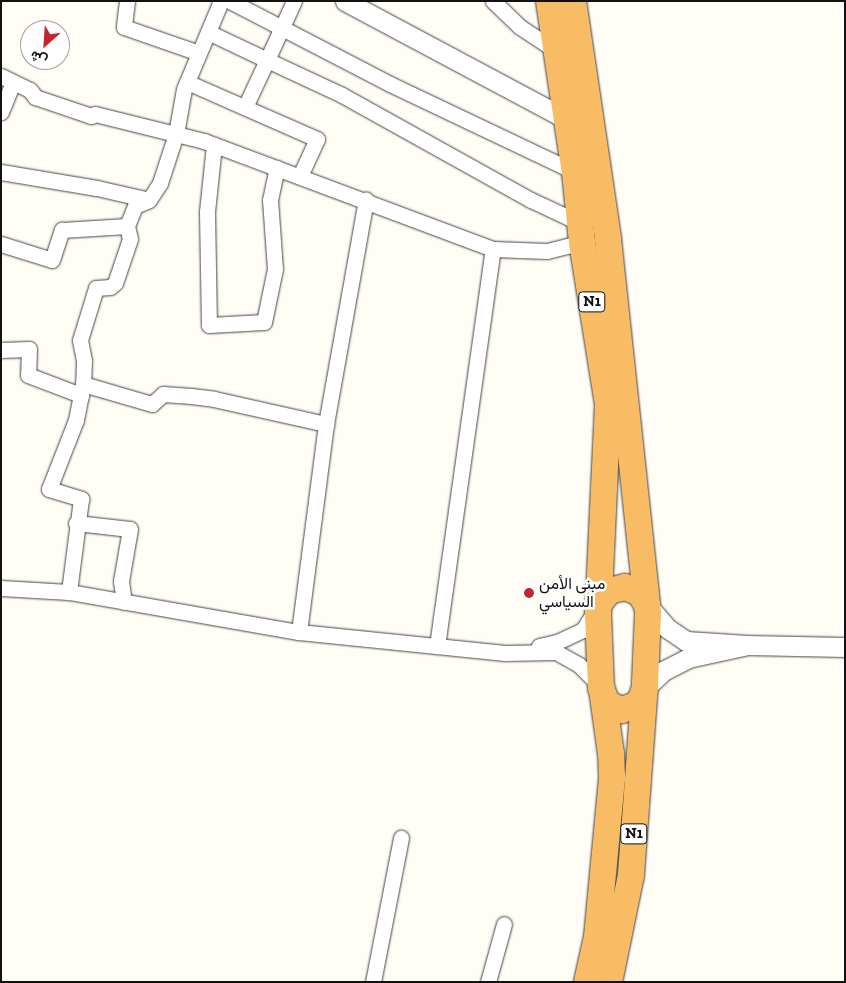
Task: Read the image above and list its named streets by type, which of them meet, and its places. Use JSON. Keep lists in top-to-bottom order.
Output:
{
  "streets": {
    "highway": ["N1"]
  },
  "places": ["مبنى الأمن السياسي"],
  "north": "bottom left"
}
